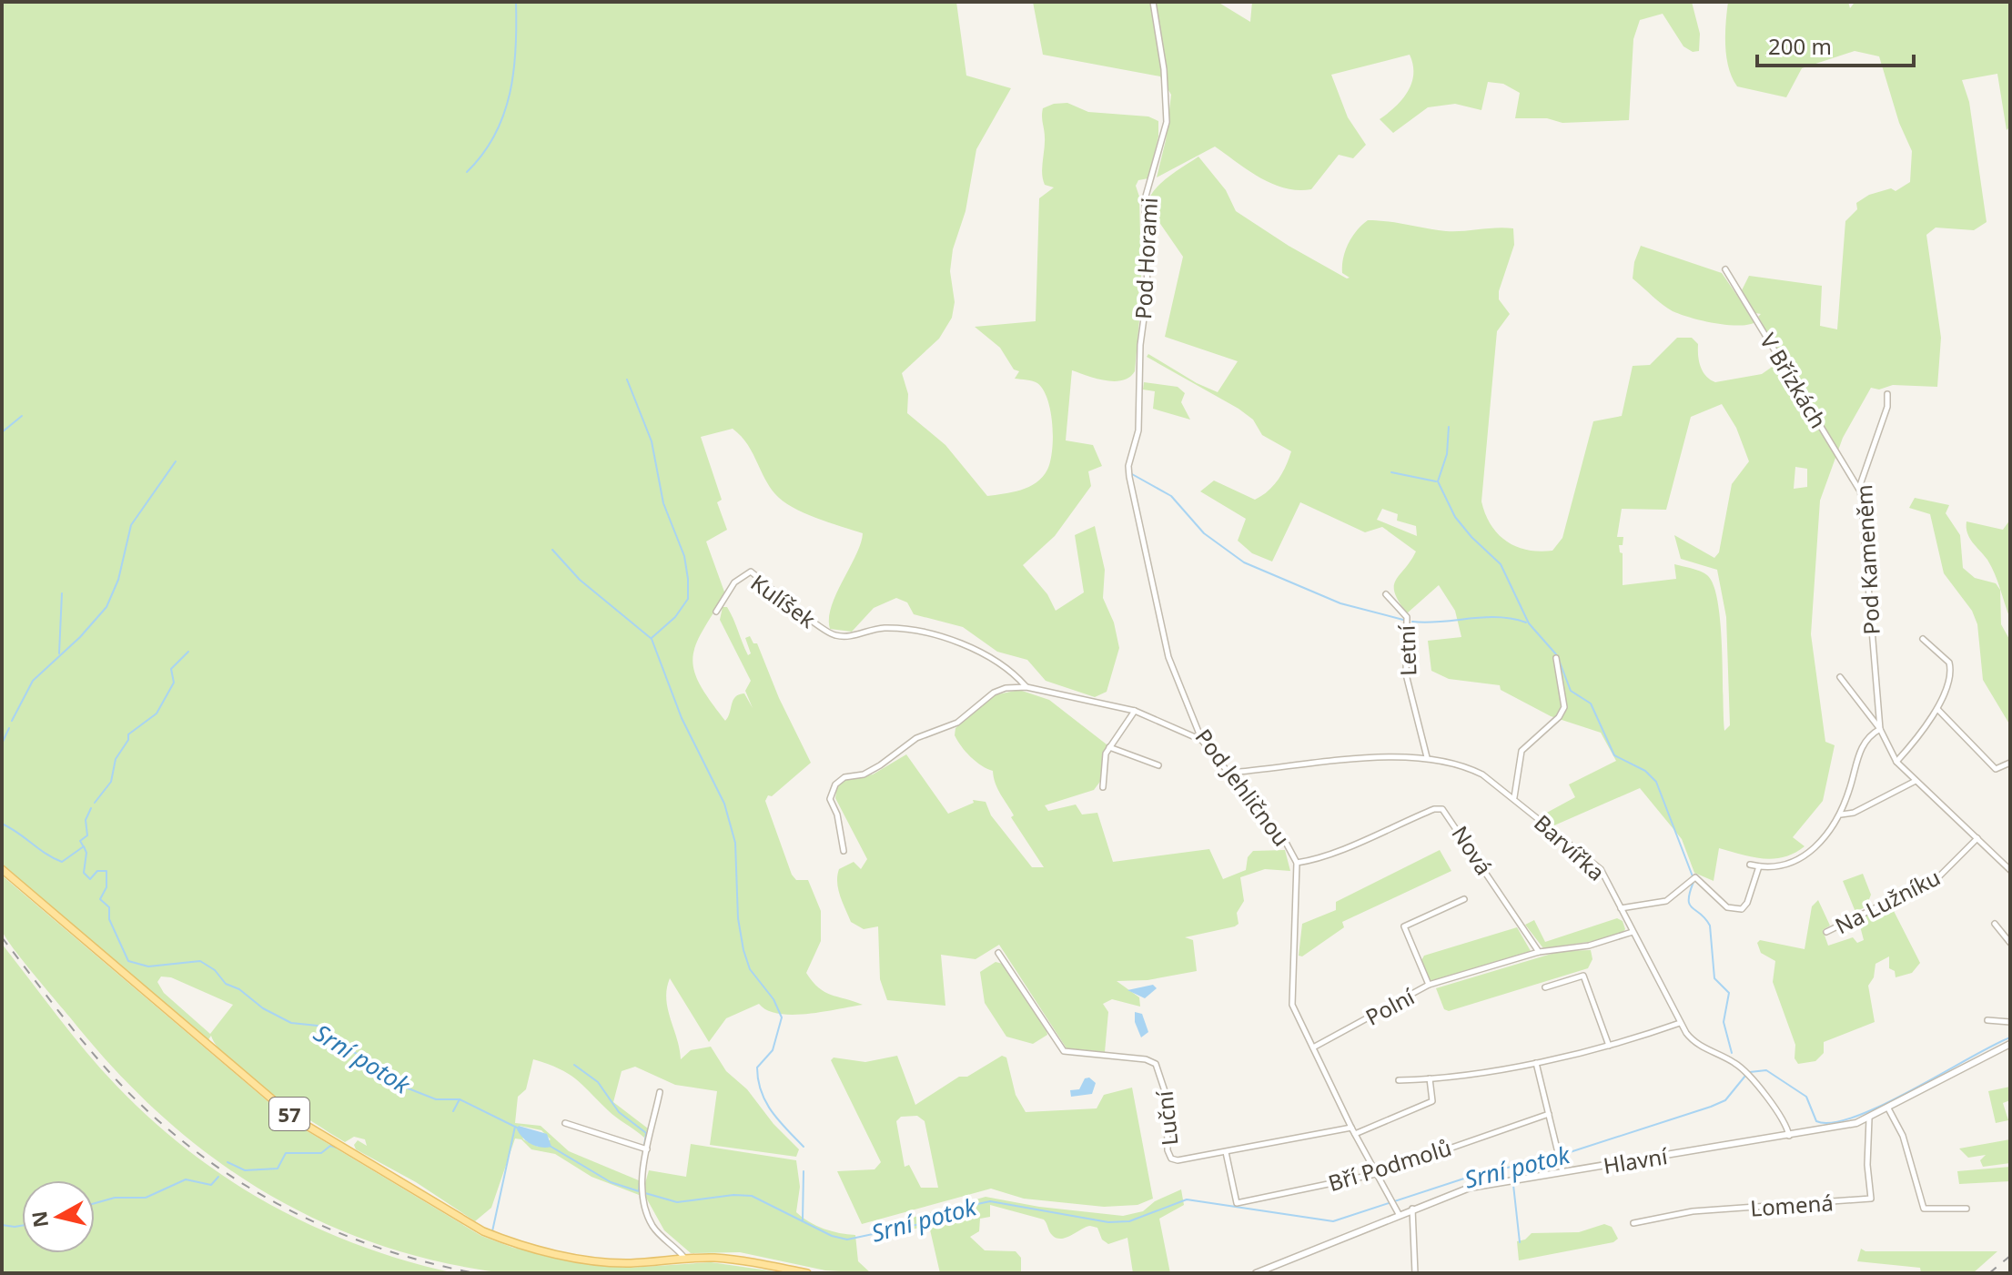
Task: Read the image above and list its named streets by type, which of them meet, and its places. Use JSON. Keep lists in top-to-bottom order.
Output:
{
  "streets": {
    "main road": ["57"],
    "street": [
      "Pod Horami",
      "V Břízkách",
      "Pod Kameněm",
      "Kulíšek",
      "Letní",
      "Pod Jehličnou",
      "Barvířka",
      "Nová",
      "Na Lužníku",
      "Polní",
      "Luční",
      "Hlavní",
      "Bří Podmolů",
      "Lomená"
    ]
  },
  "crossings": [
    ["Pod Horami", "Pod Jehličnou"],
    ["V Břízkách", "Pod Kameněm"],
    ["Pod Kameněm", "Na Lužníku"],
    ["Kulíšek", "Pod Jehličnou"],
    ["Letní", "Barvířka"],
    ["Pod Jehličnou", "Barvířka"],
    ["Pod Jehličnou", "Nová"],
    ["Pod Jehličnou", "Polní"],
    ["Pod Jehličnou", "Luční"],
    ["Pod Jehličnou", "Hlavní"],
    ["Pod Jehličnou", "Bří Podmolů"],
    ["Barvířka", "Hlavní"],
    ["Luční", "Bří Podmolů"],
    ["Hlavní", "Lomená"]
  ],
  "water": ["Srní potok"],
  "scale_bar": "200 m",
  "north": "left"
}
